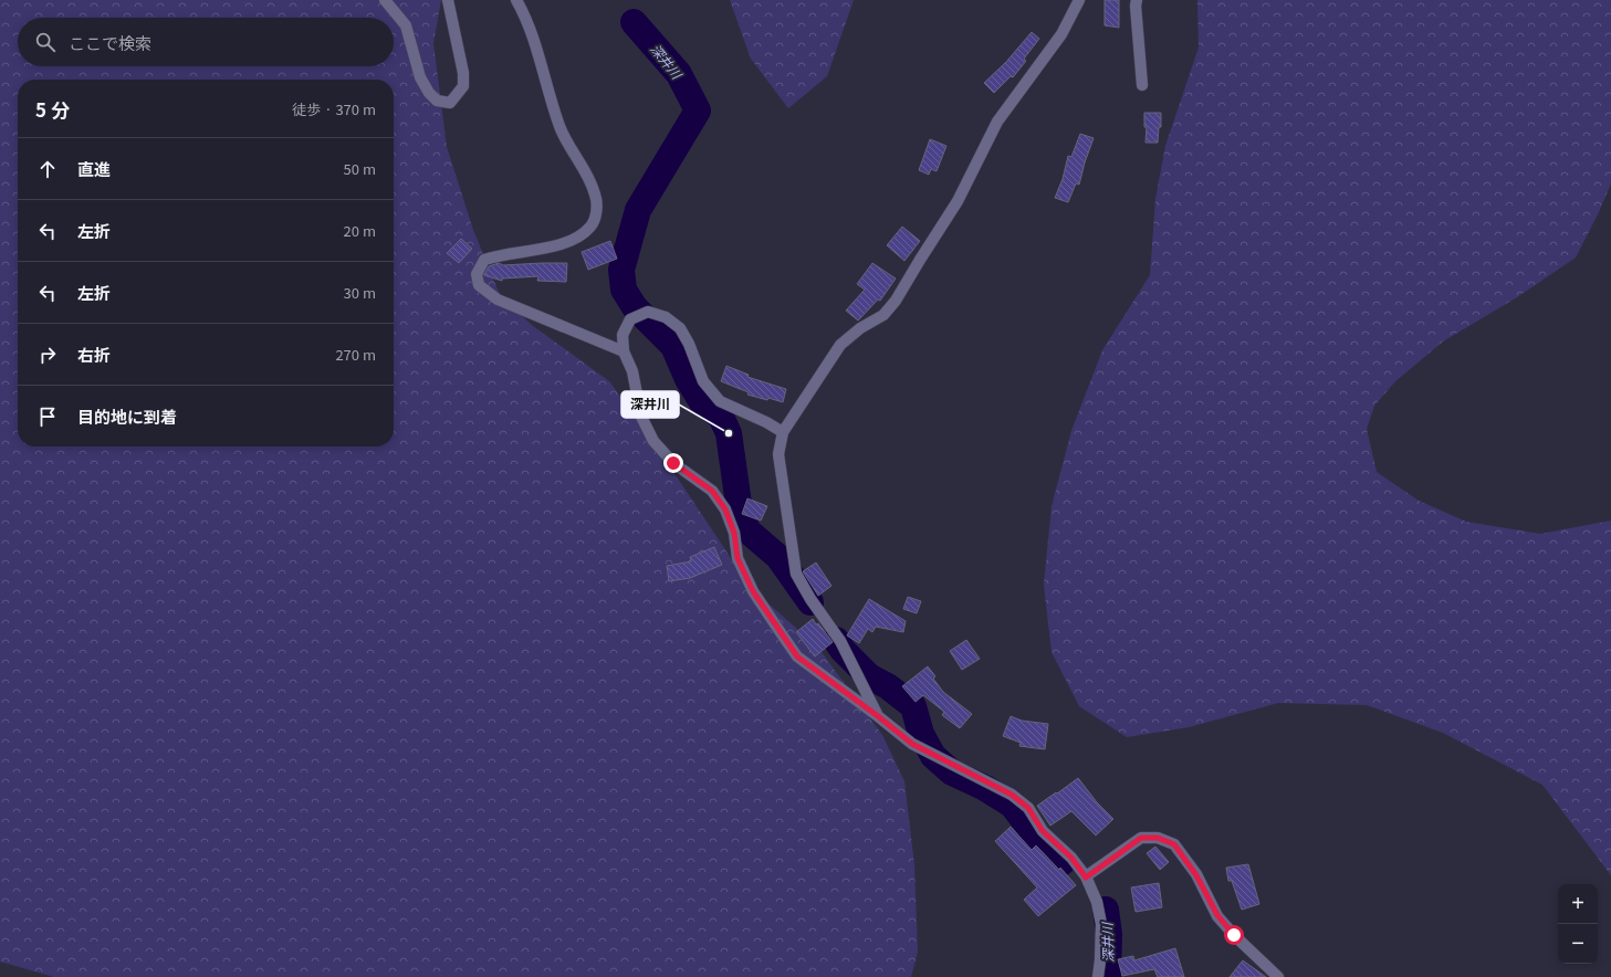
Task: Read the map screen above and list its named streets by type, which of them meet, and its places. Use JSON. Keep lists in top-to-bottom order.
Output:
{
  "water": ["深井川"],
  "places": ["深井川"],
  "page": {
    "search": "ここで検索",
    "heading": ["5 分", "徒歩 · 370 m"],
    "list": [
      ["直進", "50 m"],
      ["左折", "20 m"],
      ["左折", "30 m"],
      ["右折", "270 m"],
      "目的地に到着"
    ],
    "map_buttons": ["+", "−"]
  }
}
